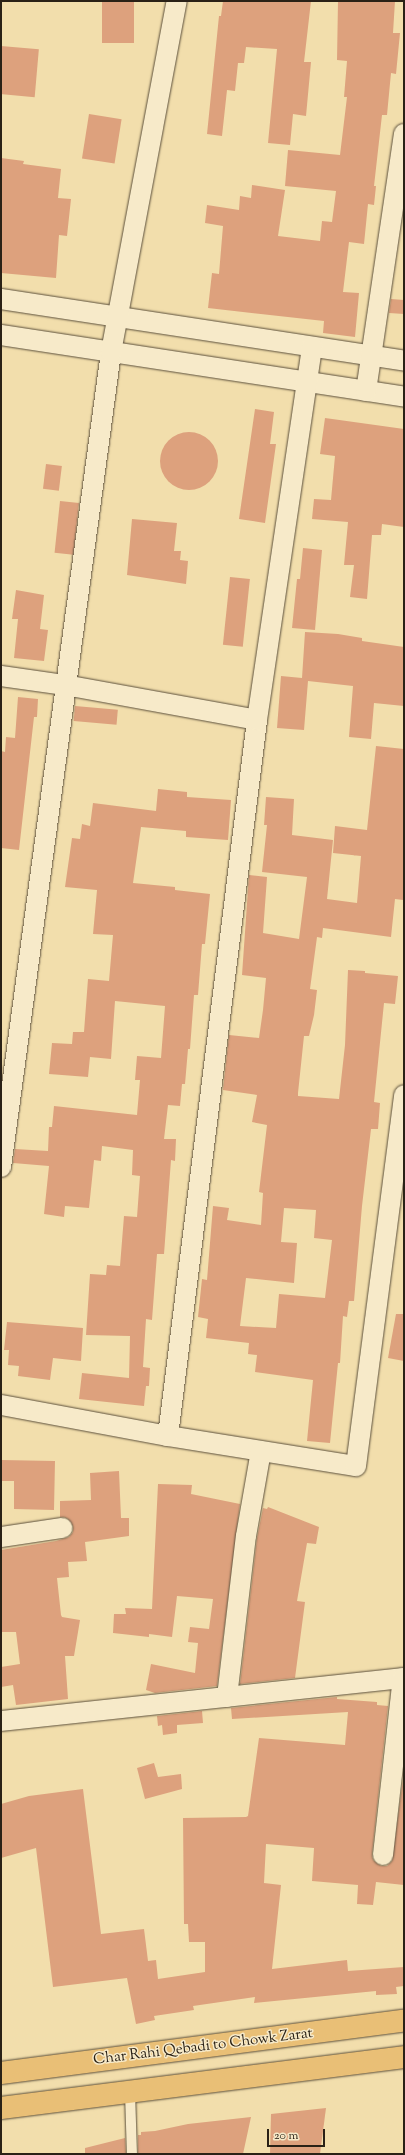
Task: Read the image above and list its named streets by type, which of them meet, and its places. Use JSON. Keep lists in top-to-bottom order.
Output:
{
  "streets": {
    "highway": ["Char Rahi Qebadi to Chowk Zarat"]
  },
  "scale_bar": "20 m"
}
